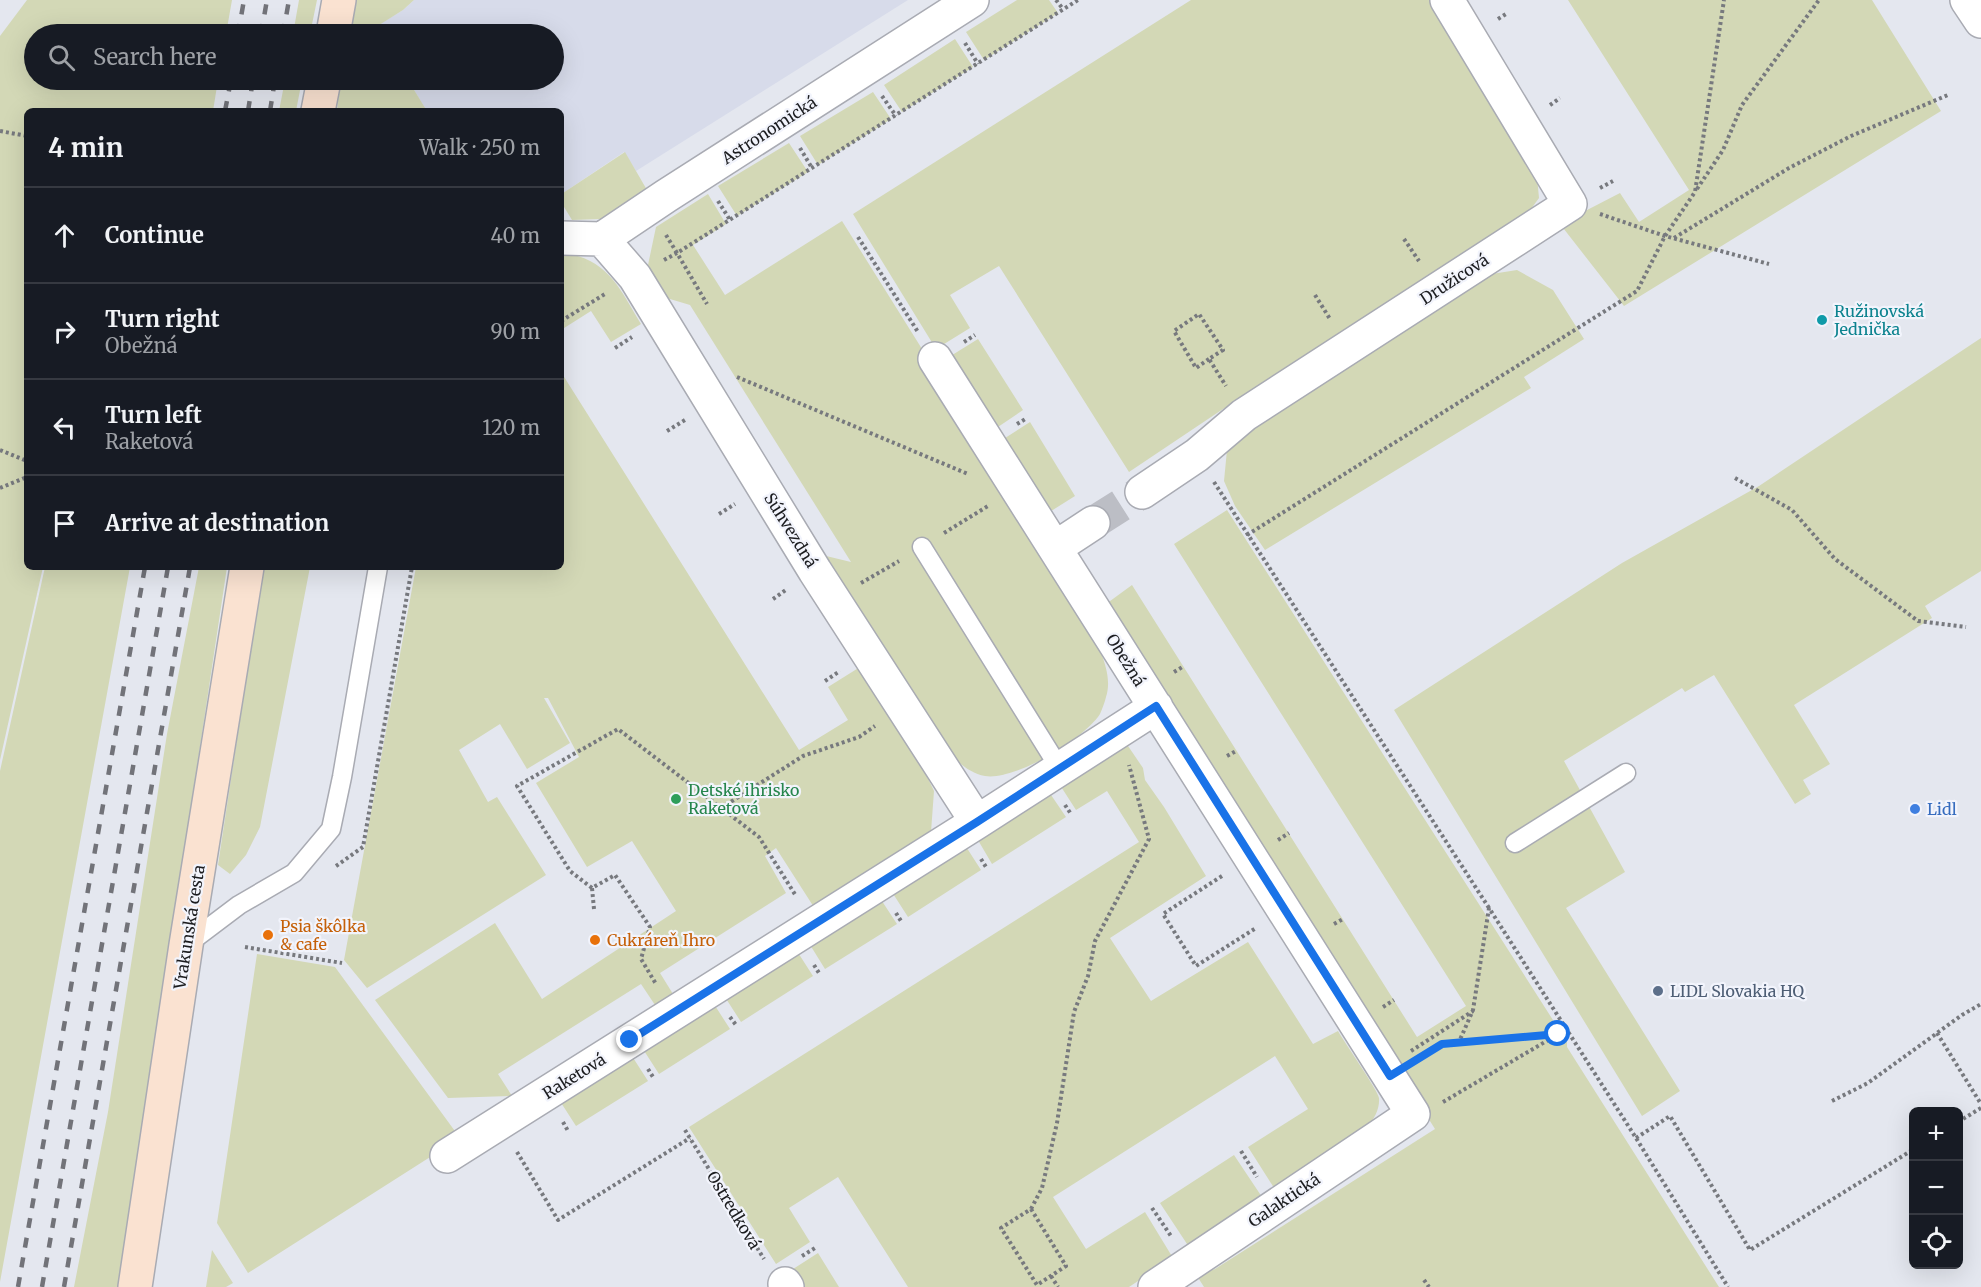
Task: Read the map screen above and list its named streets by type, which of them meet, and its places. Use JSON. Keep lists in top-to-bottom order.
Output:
{
  "streets": {
    "main road": ["Vrakunská cesta"],
    "street": [
      "Astronomická",
      "Družicová",
      "Súhvezdná",
      "Obežná",
      "Raketová",
      "Galaktická"
    ],
    "path": ["Ostredková"]
  },
  "crossings": [
    ["Astronomická", "Súhvezdná"],
    ["Súhvezdná", "Raketová"],
    ["Obežná", "Raketová"],
    ["Obežná", "Galaktická"]
  ],
  "places": [
    "Ružinovská Jednička",
    "Detské ihrisko Raketová",
    "Lidl",
    "Psia škôlka & cafe",
    "Cukráreň Ihro",
    "LIDL Slovakia HQ"
  ],
  "page": {
    "search": "Search here",
    "heading": ["4 min", "Walk · 250 m"],
    "list": [
      ["Continue", "40 m"],
      ["Turn right", "Obežná", "90 m"],
      ["Turn left", "Raketová", "120 m"],
      "Arrive at destination"
    ],
    "map_buttons": ["+", "−"]
  }
}
